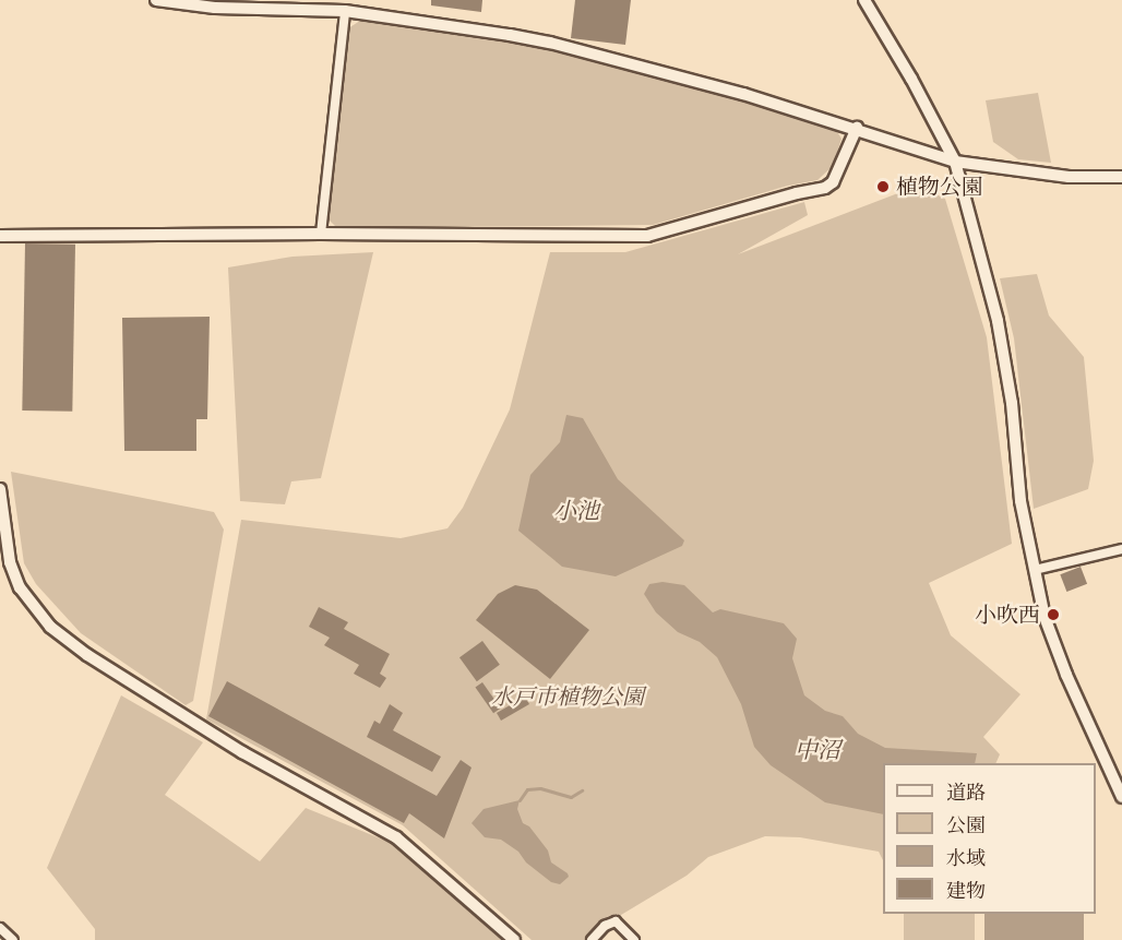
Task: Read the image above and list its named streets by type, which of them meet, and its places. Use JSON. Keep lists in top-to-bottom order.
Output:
{
  "water": ["小池", "中沼"],
  "parks": ["水戸市植物公園"],
  "places": ["植物公園", "小吹西"],
  "legend": [
    "道路",
    "公園",
    "水域",
    "建物"
  ]
}
